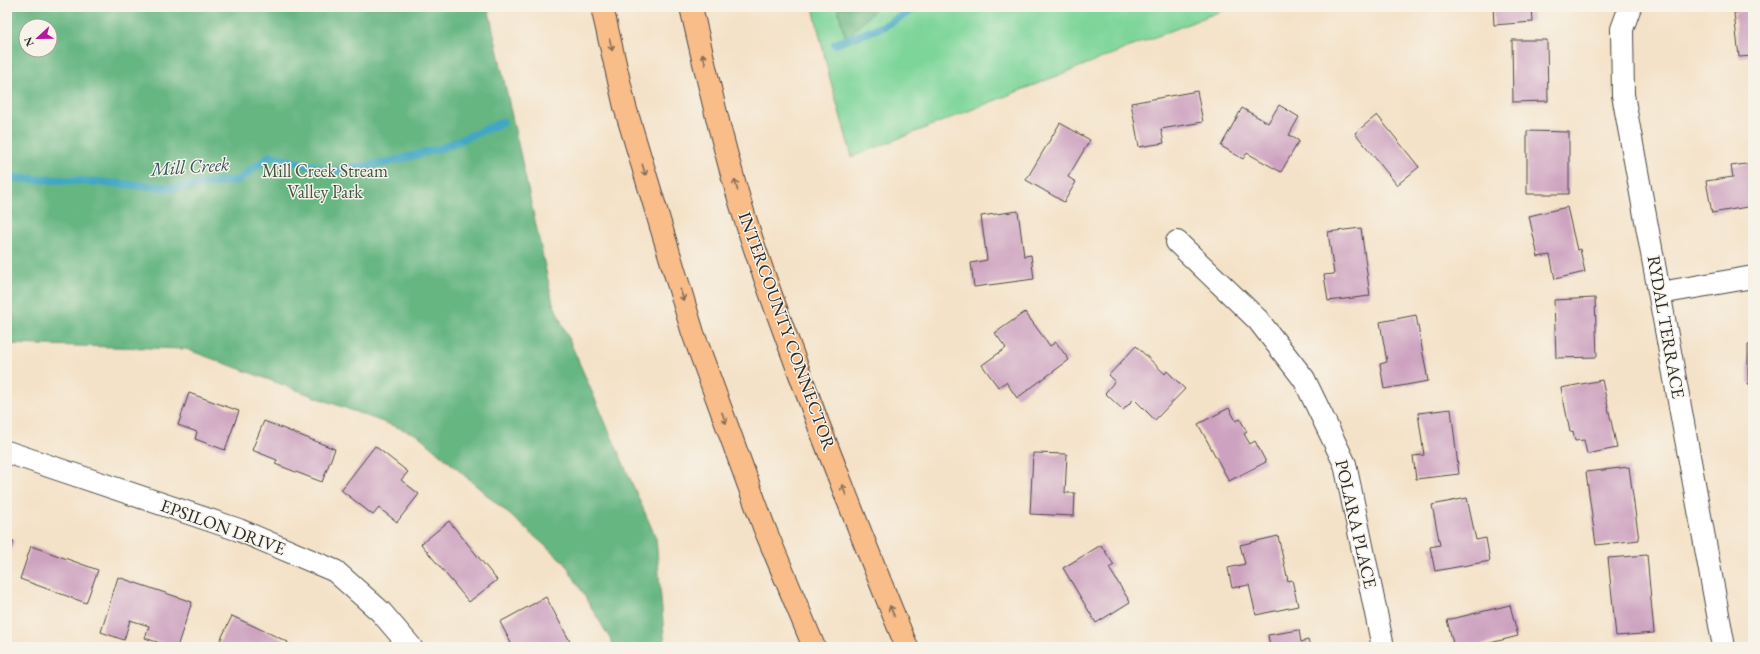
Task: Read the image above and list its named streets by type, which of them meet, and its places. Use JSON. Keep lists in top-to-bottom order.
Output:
{
  "streets": {
    "highway": ["INTERCOUNTY CONNECTOR"],
    "street": ["RYDAL TERRACE", "POLARA PLACE", "EPSILON DRIVE"]
  },
  "water": ["Mill Creek"],
  "parks": ["Mill Creek Stream Valley Park"],
  "north": "left"
}
